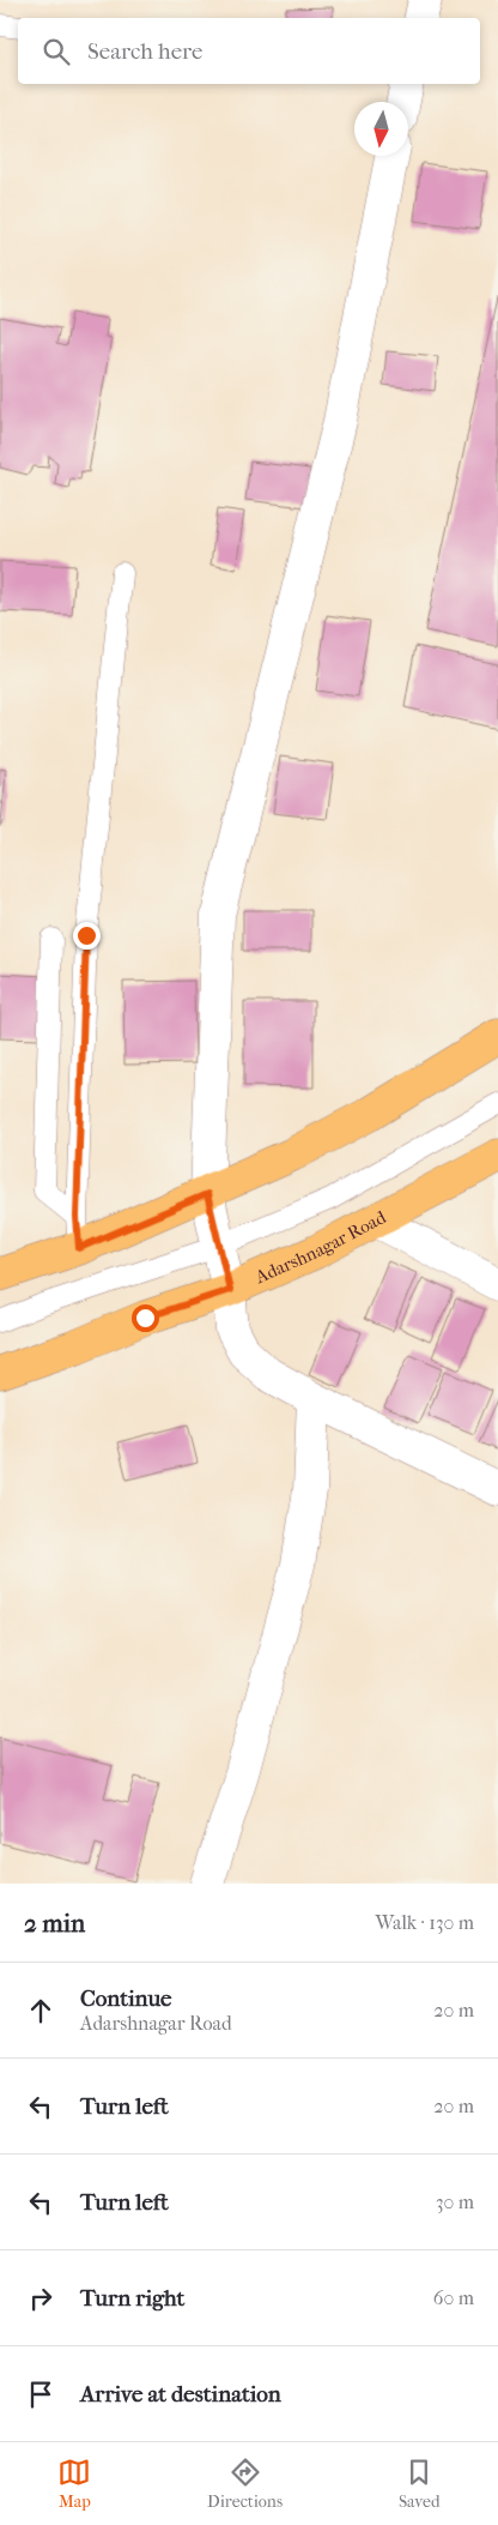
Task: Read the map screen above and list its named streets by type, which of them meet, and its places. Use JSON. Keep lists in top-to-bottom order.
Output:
{
  "streets": {
    "main road": ["Adarshnagar Road"]
  },
  "north": "bottom",
  "page": {
    "search": "Search here",
    "heading": ["2 min", "Walk · 130 m"],
    "list": [
      ["Continue", "Adarshnagar Road", "20 m"],
      ["Turn left", "20 m"],
      ["Turn left", "30 m"],
      ["Turn right", "60 m"],
      "Arrive at destination"
    ],
    "nav": ["Map", "Directions", "Saved"]
  }
}
